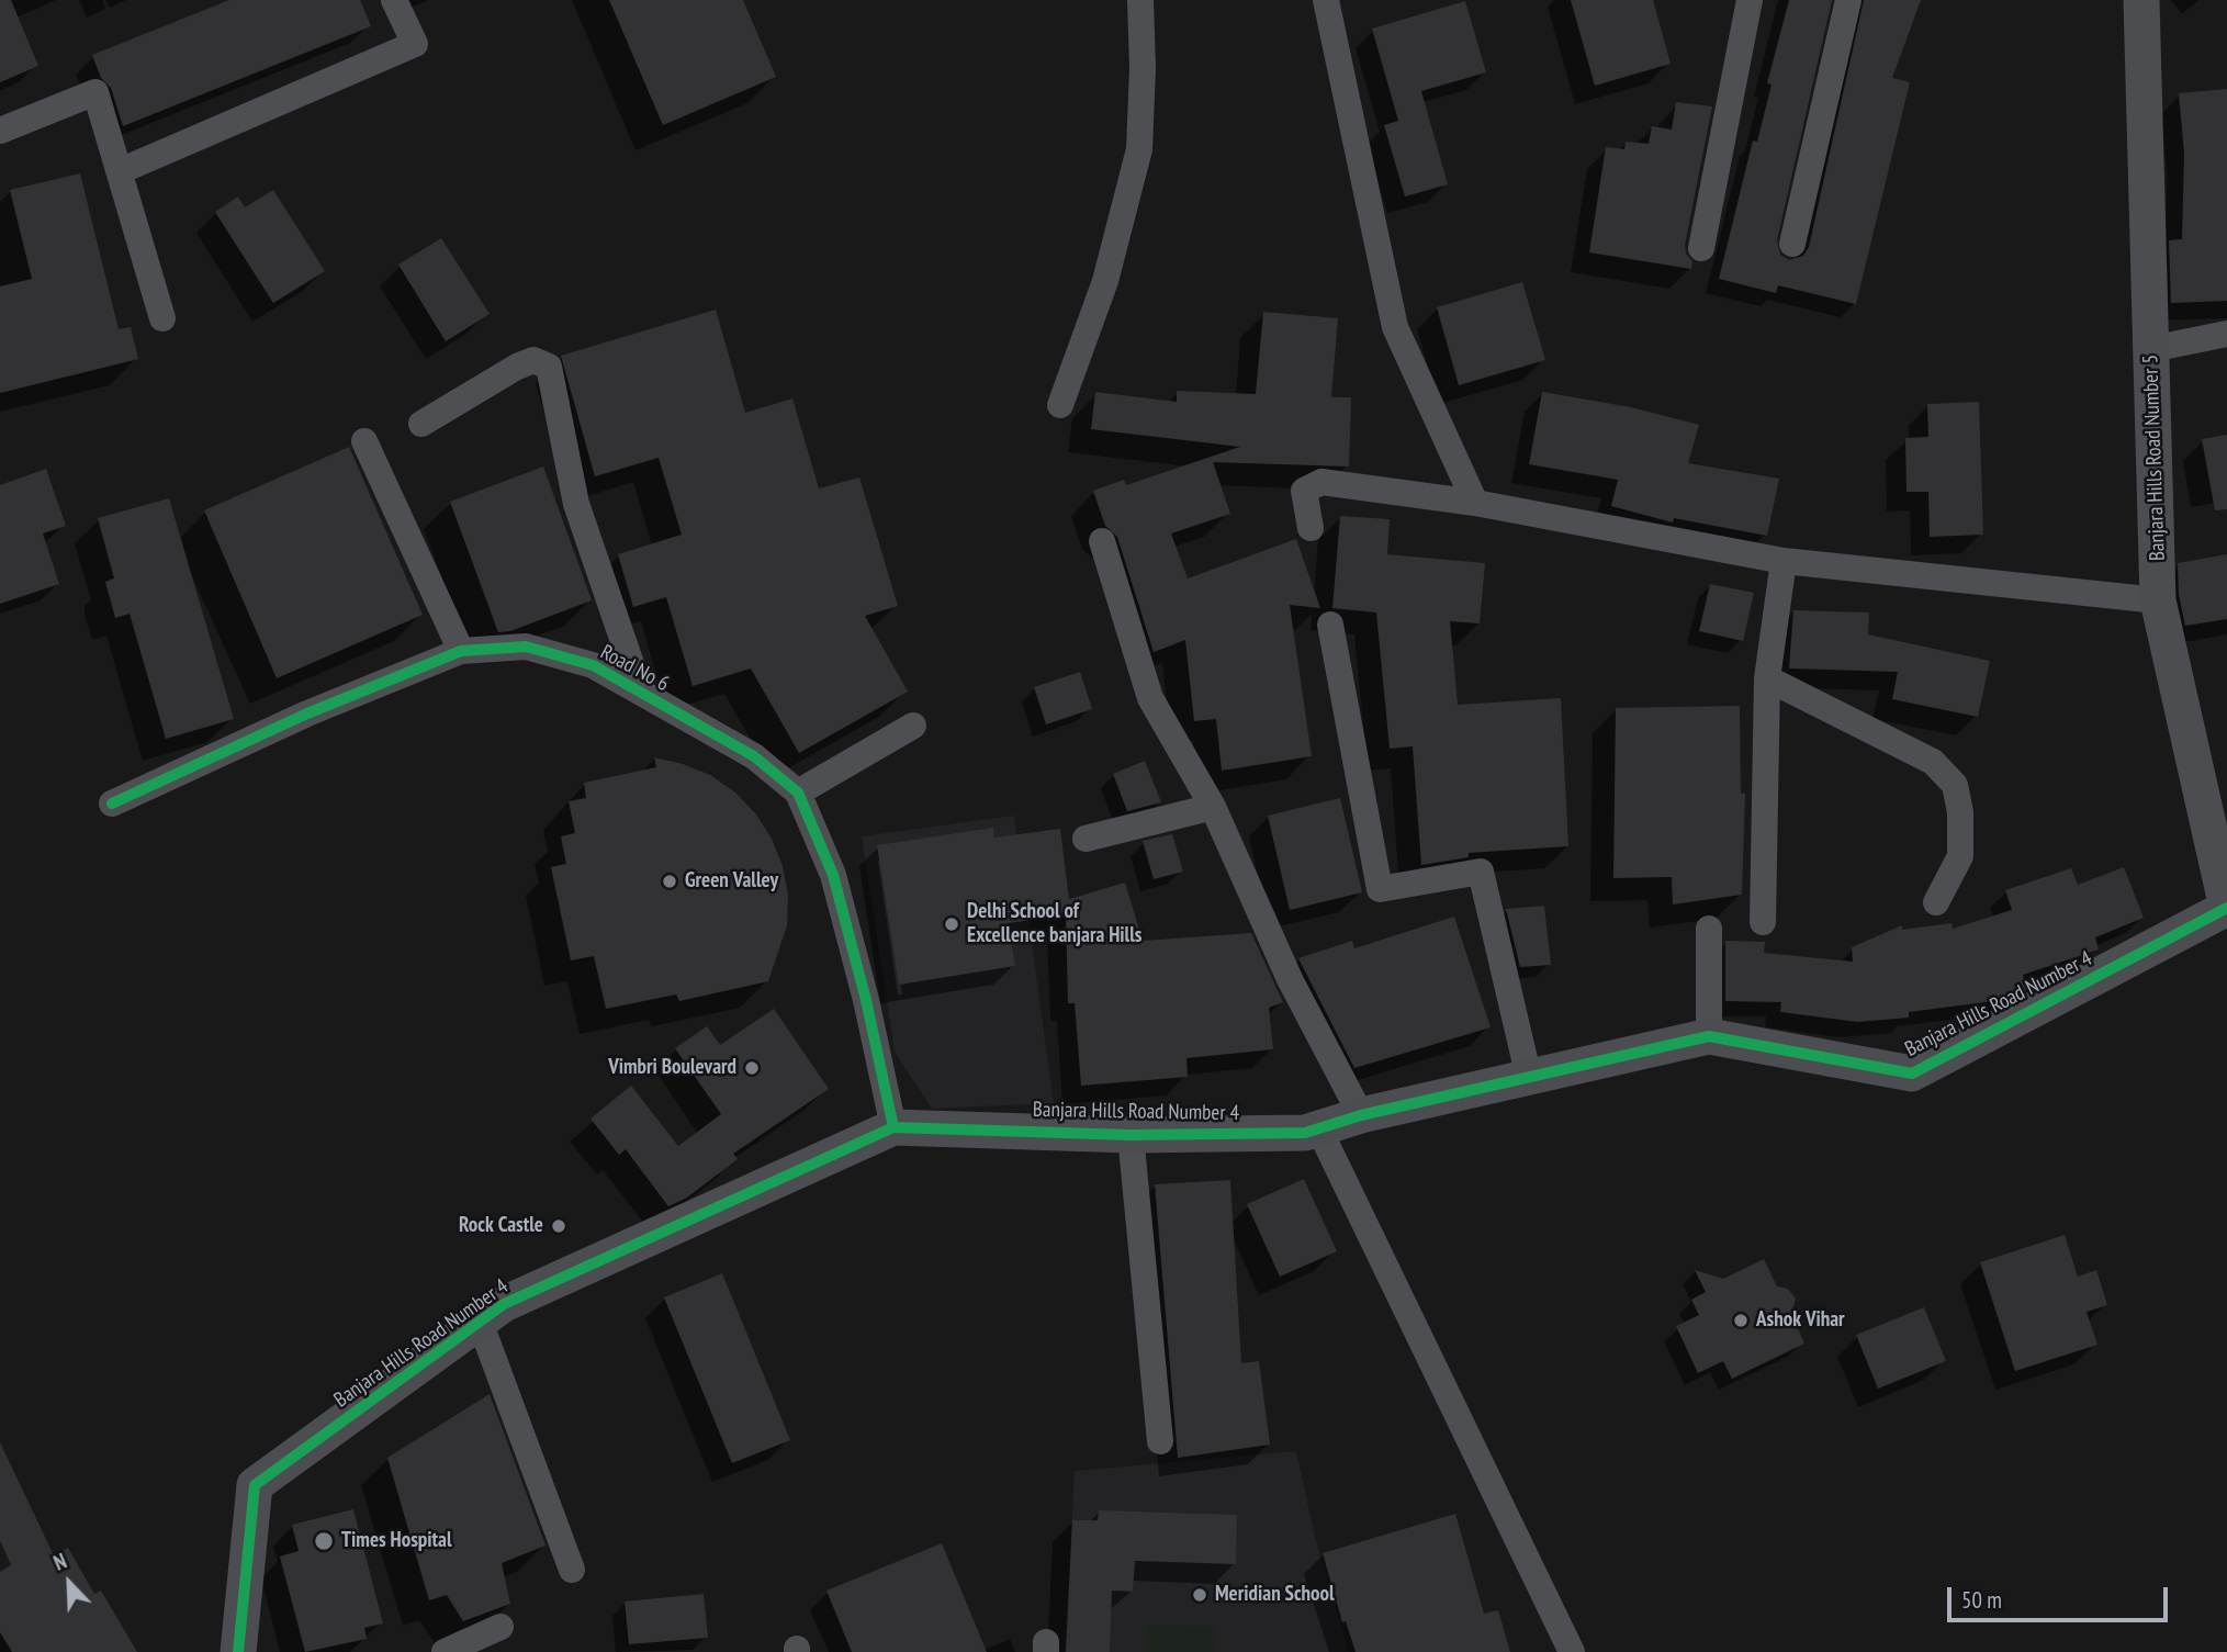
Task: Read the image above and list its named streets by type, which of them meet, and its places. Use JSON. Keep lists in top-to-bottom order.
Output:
{
  "streets": {
    "street": ["Banjara Hills Road Number 5", "Road No 6", "Banjara Hills Road Number 4"]
  },
  "crossings": [
    ["Banjara Hills Road Number 5", "Banjara Hills Road Number 4"],
    ["Road No 6", "Banjara Hills Road Number 4"]
  ],
  "places": [
    "Green Valley",
    "Delhi School of Excellence banjara Hills",
    "Vimbri Boulevard",
    "Rock Castle",
    "Ashok Vihar",
    "Times Hospital",
    "Meridian School"
  ],
  "scale_bar": "50 m",
  "north": "top left"
}
